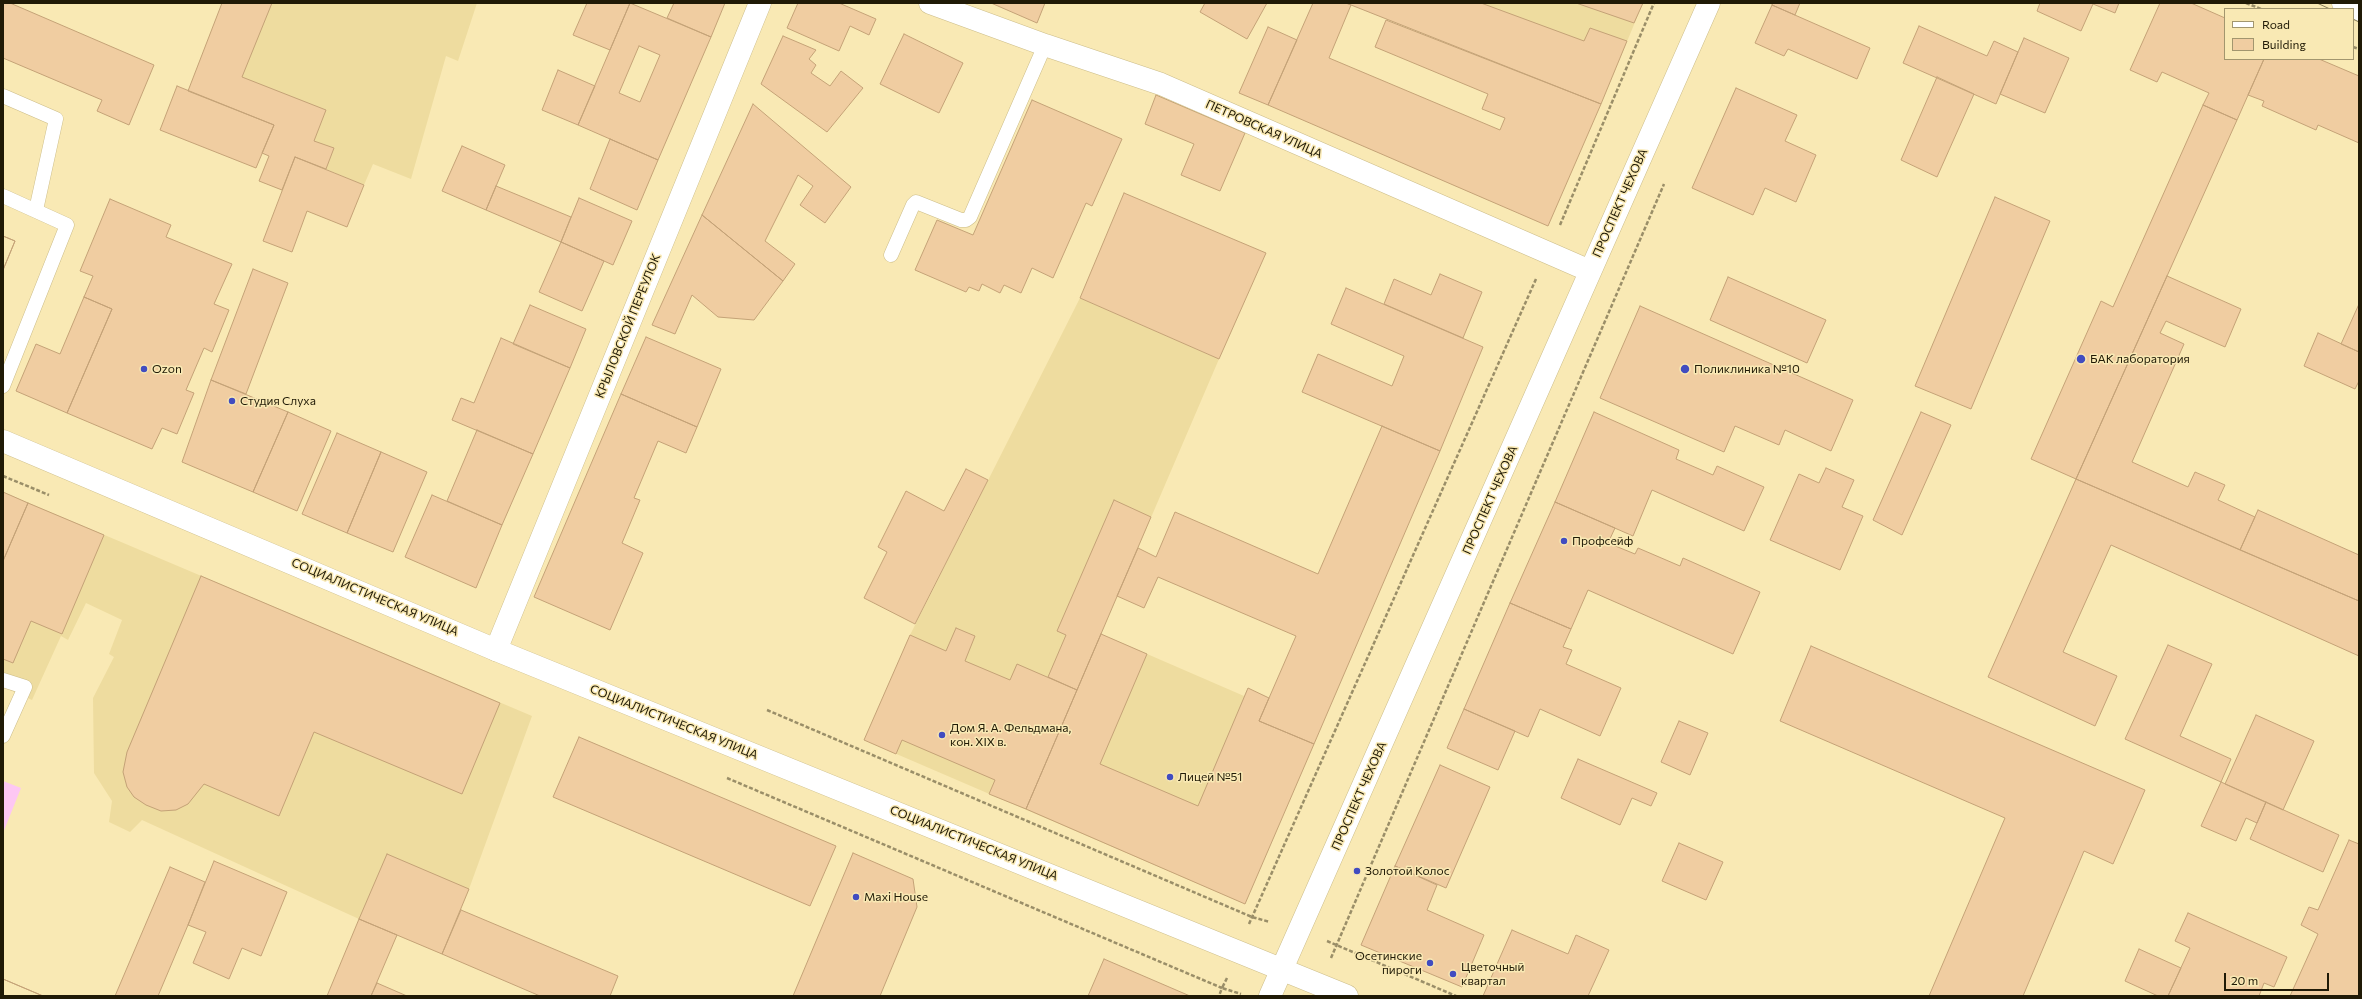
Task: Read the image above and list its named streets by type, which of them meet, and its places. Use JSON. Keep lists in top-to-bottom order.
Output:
{
  "streets": {
    "street": [
      "ПЕТРОВСКАЯ УЛИЦА",
      "ПРОСПЕКТ ЧЕХОВА",
      "КРЫЛОВСКОЙ ПЕРЕУЛОК",
      "СОЦИАЛИСТИЧЕСКАЯ УЛИЦА"
    ]
  },
  "crossings": [
    ["ПЕТРОВСКАЯ УЛИЦА", "ПРОСПЕКТ ЧЕХОВА"],
    ["ПРОСПЕКТ ЧЕХОВА", "СОЦИАЛИСТИЧЕСКАЯ УЛИЦА"],
    ["КРЫЛОВСКОЙ ПЕРЕУЛОК", "СОЦИАЛИСТИЧЕСКАЯ УЛИЦА"]
  ],
  "places": [
    "БАК лаборатория",
    "Ozon",
    "Поликлиника №10",
    "Студия Слуха",
    "Профсейф",
    "Дом Я. А. Фельдмана, кон. ХIХ в.",
    "Лицей №51",
    "Золотой Колос",
    "Maxi House",
    "Осетинские пироги",
    "Цветочный квартал"
  ],
  "legend": ["Road", "Building"],
  "scale_bar": "20 m"
}
